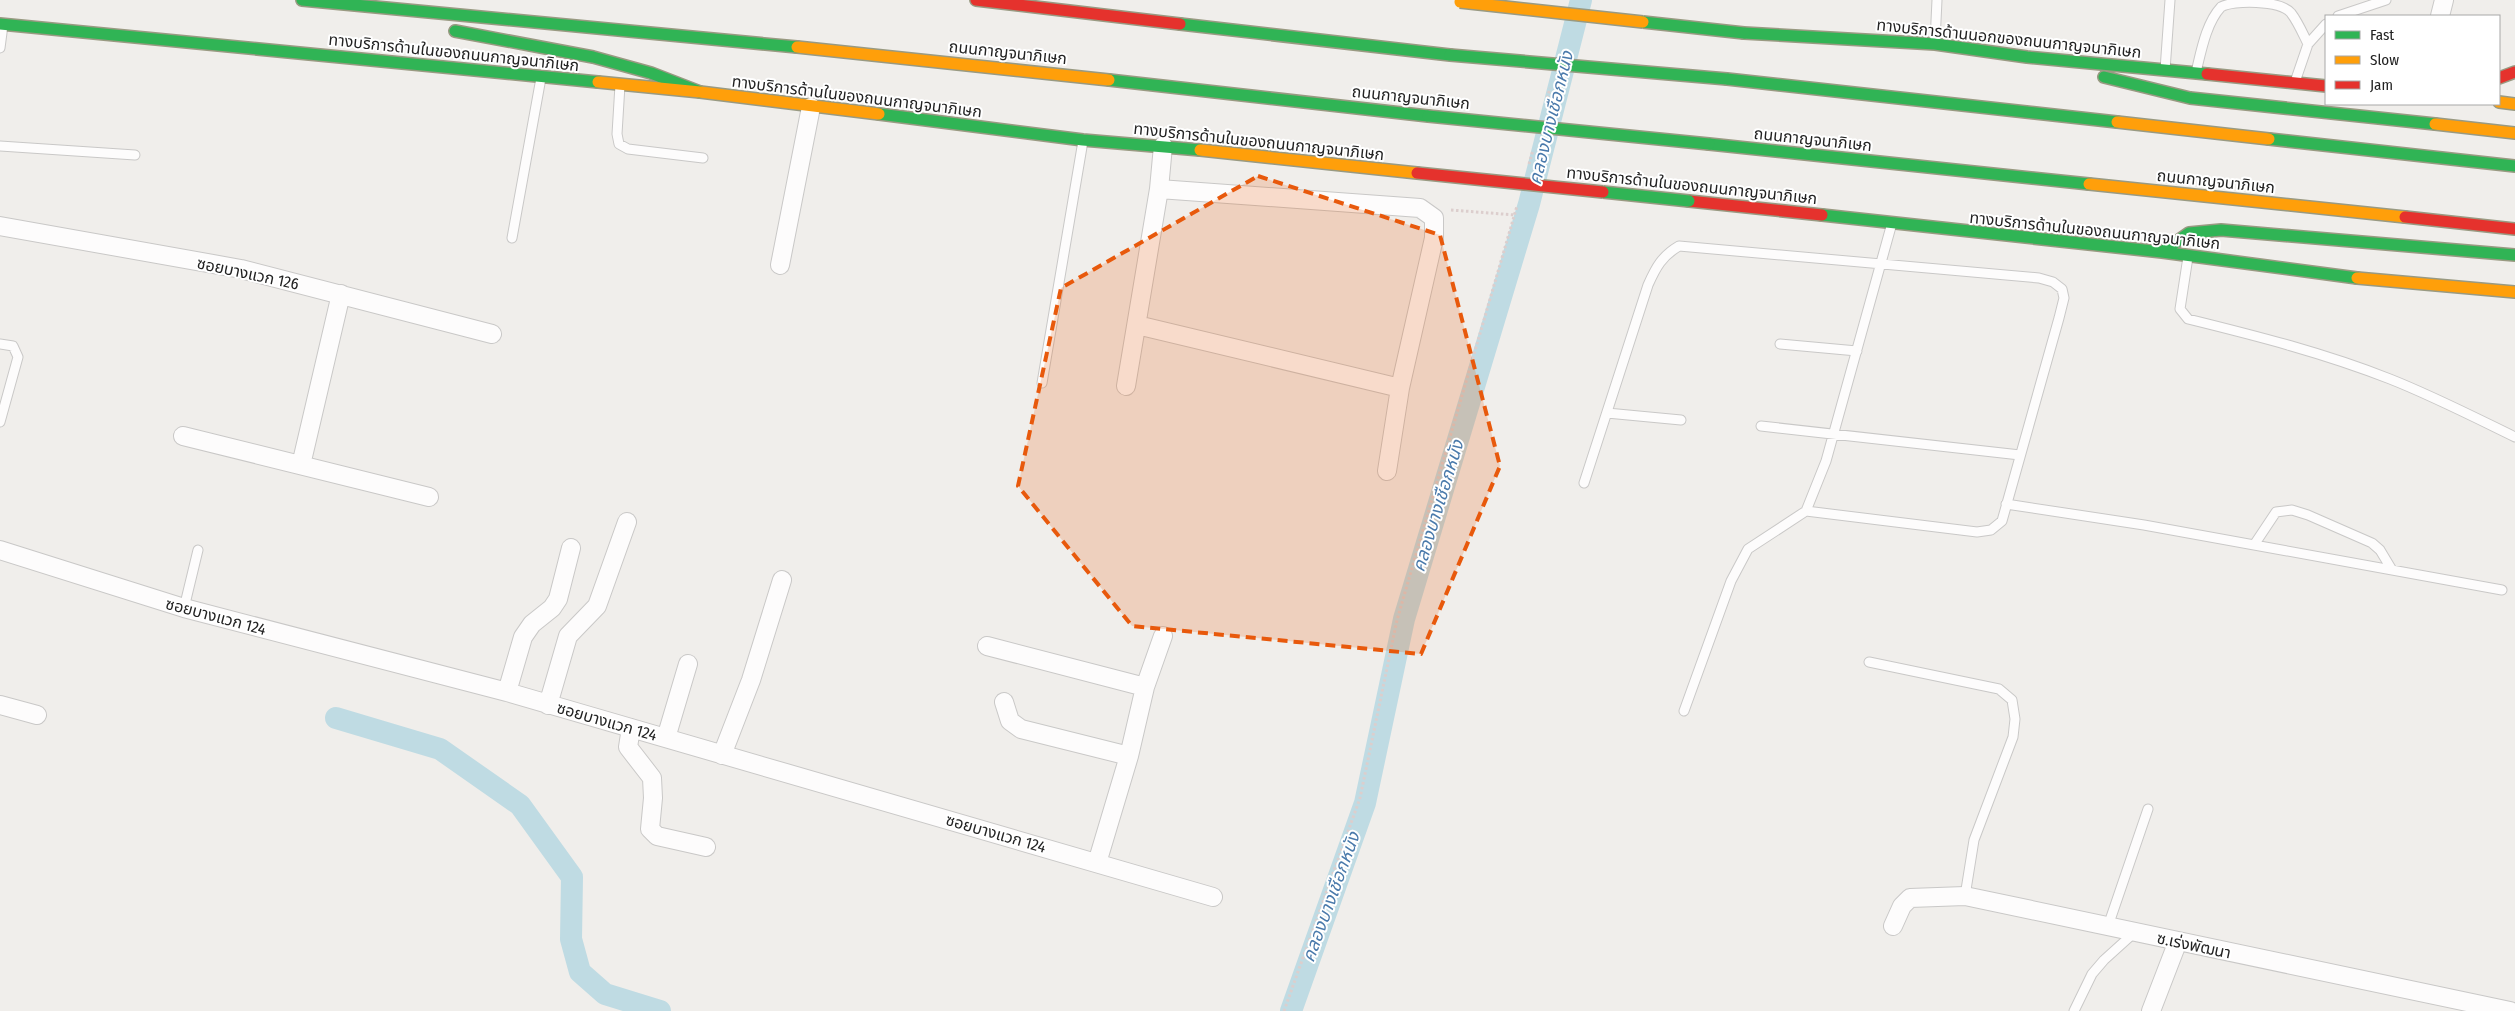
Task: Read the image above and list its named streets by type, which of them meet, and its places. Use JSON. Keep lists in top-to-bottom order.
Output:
{
  "streets": {
    "main road": ["ทางบริการด้านนอกของถนนกาญจนาภิเษก", "ทางบริการด้านในของถนนกาญจนาภิเษก", "ถนนกาญจนาภิเษก"],
    "street": ["ซอยบางแวก 126", "ซอยบางแวก 124", "ซ.เร่งพัฒนา"]
  },
  "water": ["คลองบางเชือกหนัง"],
  "legend": ["Fast", "Slow", "Jam"]
}
